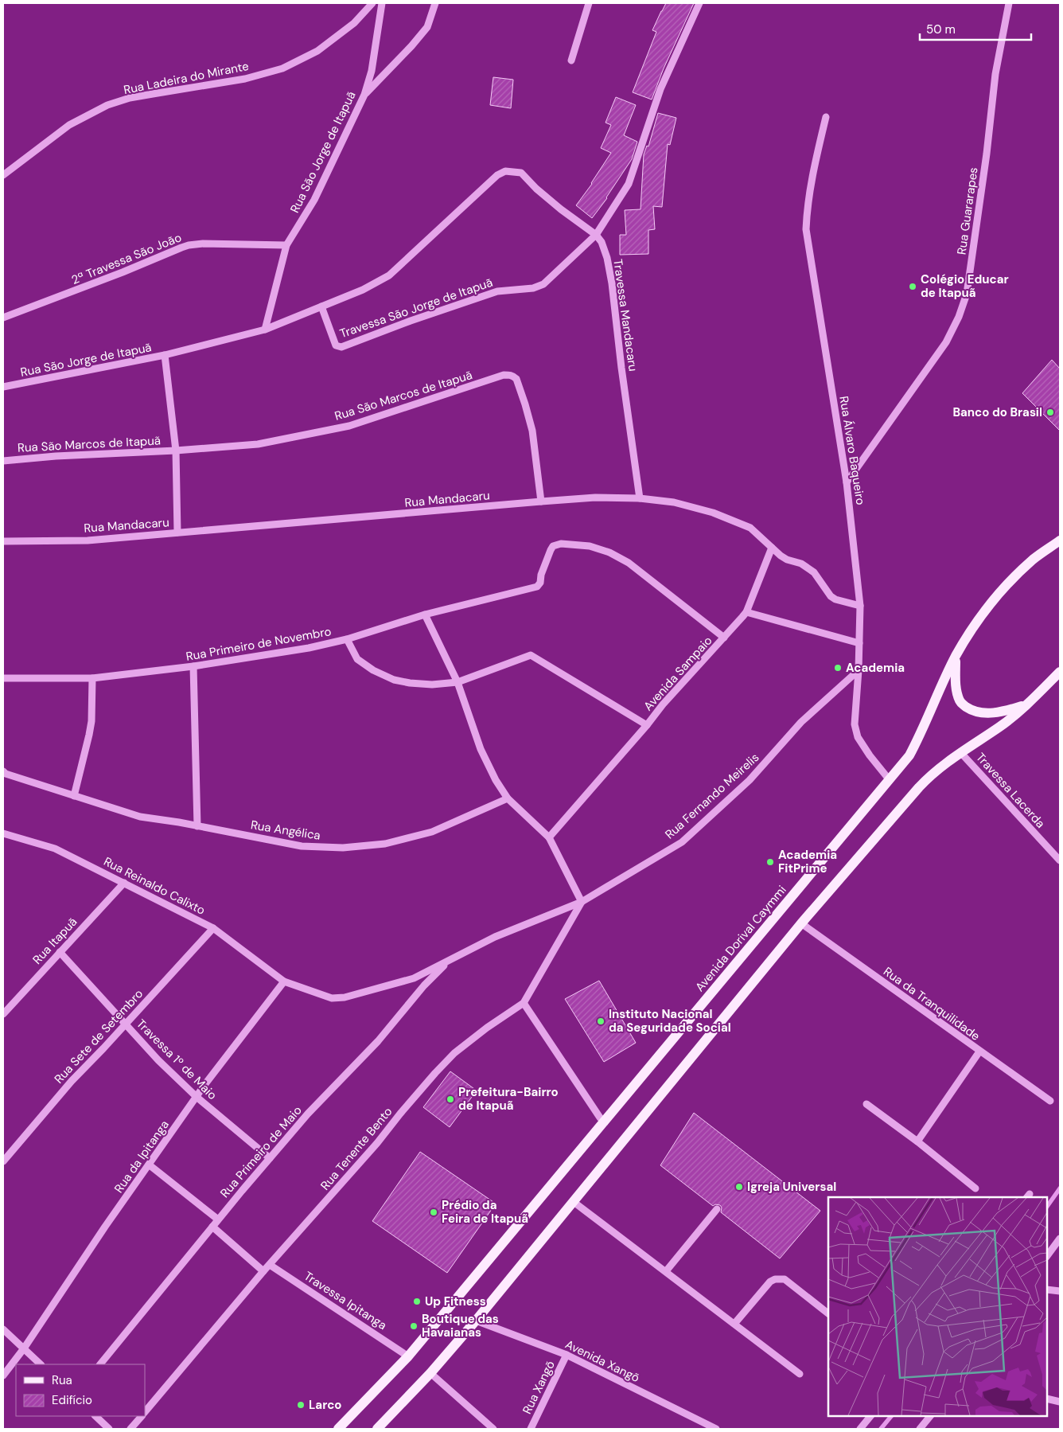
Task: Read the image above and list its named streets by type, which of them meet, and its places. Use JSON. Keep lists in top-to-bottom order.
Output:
{
  "streets": {
    "main road": ["Avenida Dorival Caymmi"],
    "street": [
      "Rua Ladeira do Mirante",
      "Rua São Jorge de Itapuã",
      "Rua Guararapes",
      "2ª Travessa São João",
      "Travessa São Jorge de Itapuã",
      "Travessa Mandacaru",
      "Rua São Marcos de Itapuã",
      "Rua Álvaro Baqueiro",
      "Rua Mandacaru",
      "Rua Primeiro de Novembro",
      "Avenida Sampaio",
      "Travessa Lacerda",
      "Rua Fernando Meirelis",
      "Rua Angélica",
      "Rua Reinaldo Calixto",
      "Rua Itapuã",
      "Rua da Tranquilidade",
      "Rua Sete de Setembro",
      "Travessa 1º de Maio",
      "Rua Tenente Bento",
      "Rua Primeiro de Maio",
      "Rua da Ipitanga",
      "Travessa Ipitanga",
      "Avenida Xangõ",
      "Rua Xangõ"
    ]
  },
  "crossings": [
    ["Rua São Jorge de Itapuã", "2ª Travessa São João"],
    ["Rua São Jorge de Itapuã", "Travessa São Jorge de Itapuã"],
    ["Rua São Jorge de Itapuã", "Travessa Mandacaru"],
    ["Rua Guararapes", "Rua Álvaro Baqueiro"],
    ["Travessa São Jorge de Itapuã", "Travessa Mandacaru"],
    ["Travessa Mandacaru", "Rua Mandacaru"],
    ["Rua São Marcos de Itapuã", "Rua Mandacaru"],
    ["Rua Álvaro Baqueiro", "Rua Mandacaru"],
    ["Rua Álvaro Baqueiro", "Rua Fernando Meirelis"],
    ["Rua Álvaro Baqueiro", "Avenida Dorival Caymmi"],
    ["Rua Mandacaru", "Avenida Sampaio"],
    ["Rua Primeiro de Novembro", "Avenida Sampaio"],
    ["Rua Fernando Meirelis", "Rua Reinaldo Calixto"],
    ["Rua Fernando Meirelis", "Rua Tenente Bento"],
    ["Rua Fernando Meirelis", "Rua Primeiro de Maio"],
    ["Rua Reinaldo Calixto", "Rua Itapuã"],
    ["Rua Reinaldo Calixto", "Rua Sete de Setembro"],
    ["Rua Reinaldo Calixto", "Rua Primeiro de Maio"],
    ["Rua Reinaldo Calixto", "Rua da Ipitanga"],
    ["Avenida Dorival Caymmi", "Travessa Ipitanga"],
    ["Rua Itapuã", "Travessa 1º de Maio"],
    ["Rua Sete de Setembro", "Travessa 1º de Maio"],
    ["Travessa 1º de Maio", "Rua Primeiro de Maio"],
    ["Travessa 1º de Maio", "Rua da Ipitanga"],
    ["Rua Tenente Bento", "Travessa Ipitanga"],
    ["Avenida Xangõ", "Rua Xangõ"]
  ],
  "places": [
    "Colégio Educar de Itapuã",
    "Banco do Brasil",
    "Academia",
    "Academia FitPrime",
    "Instituto Nacional da Seguridade Social",
    "Prefeitura-Bairro de Itapuã",
    "Igreja Universal",
    "Prédio da Feira de Itapuã",
    "Up Fitness",
    "Boutique das Havaianas",
    "Larco"
  ],
  "legend": ["Rua", "Edifício"],
  "scale_bar": "50 m"
}
